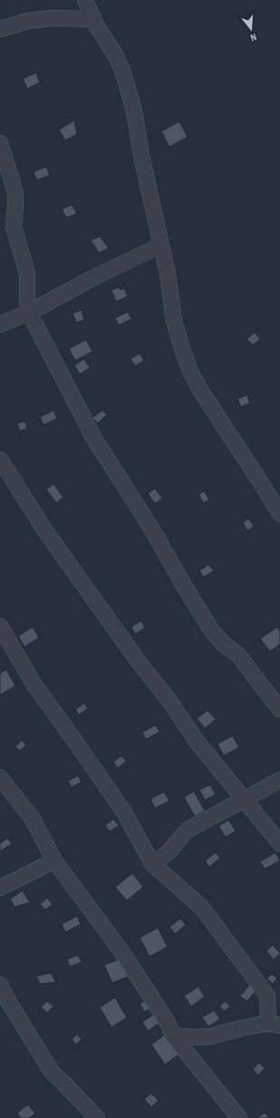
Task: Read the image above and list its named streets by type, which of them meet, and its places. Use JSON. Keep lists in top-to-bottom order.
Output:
{
  "north": "bottom"
}
